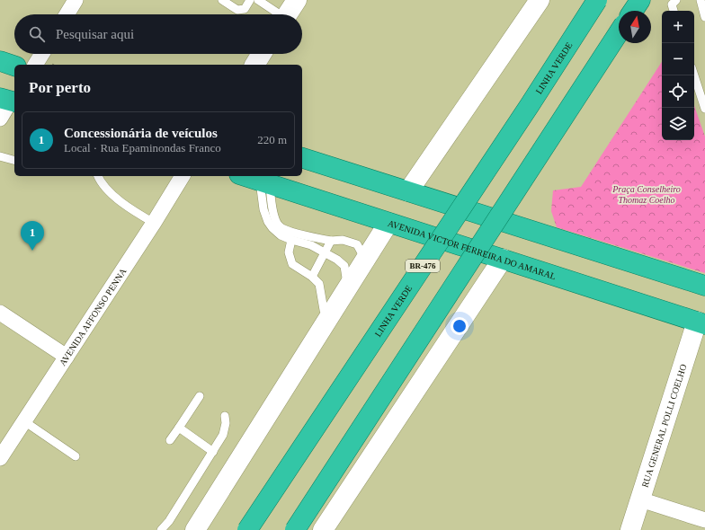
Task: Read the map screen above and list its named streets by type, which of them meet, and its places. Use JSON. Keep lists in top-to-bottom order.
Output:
{
  "streets": {
    "highway": ["LINHA VERDE", "AVENIDA VICTOR FERREIRA DO AMARAL", "BR-476"],
    "main road": ["RUA GENERAL POLLI COELHO"],
    "street": ["AVENIDA AFFONSO PENNA"]
  },
  "crossings": [
    ["AVENIDA VICTOR FERREIRA DO AMARAL", "RUA GENERAL POLLI COELHO"]
  ],
  "parks": ["Praça Conselheiro Thomaz Coelho"],
  "north": "top",
  "page": {
    "map_buttons": ["+", "−"],
    "search": "Pesquisar aqui",
    "heading": "Por perto",
    "list": [
      {
        "mark": "1",
        "name": "Concessionária de veículos",
        "note": "Local · Rua Epaminondas Franco",
        "value": "220 m"
      }
    ],
    "pins": "1"
  }
}
